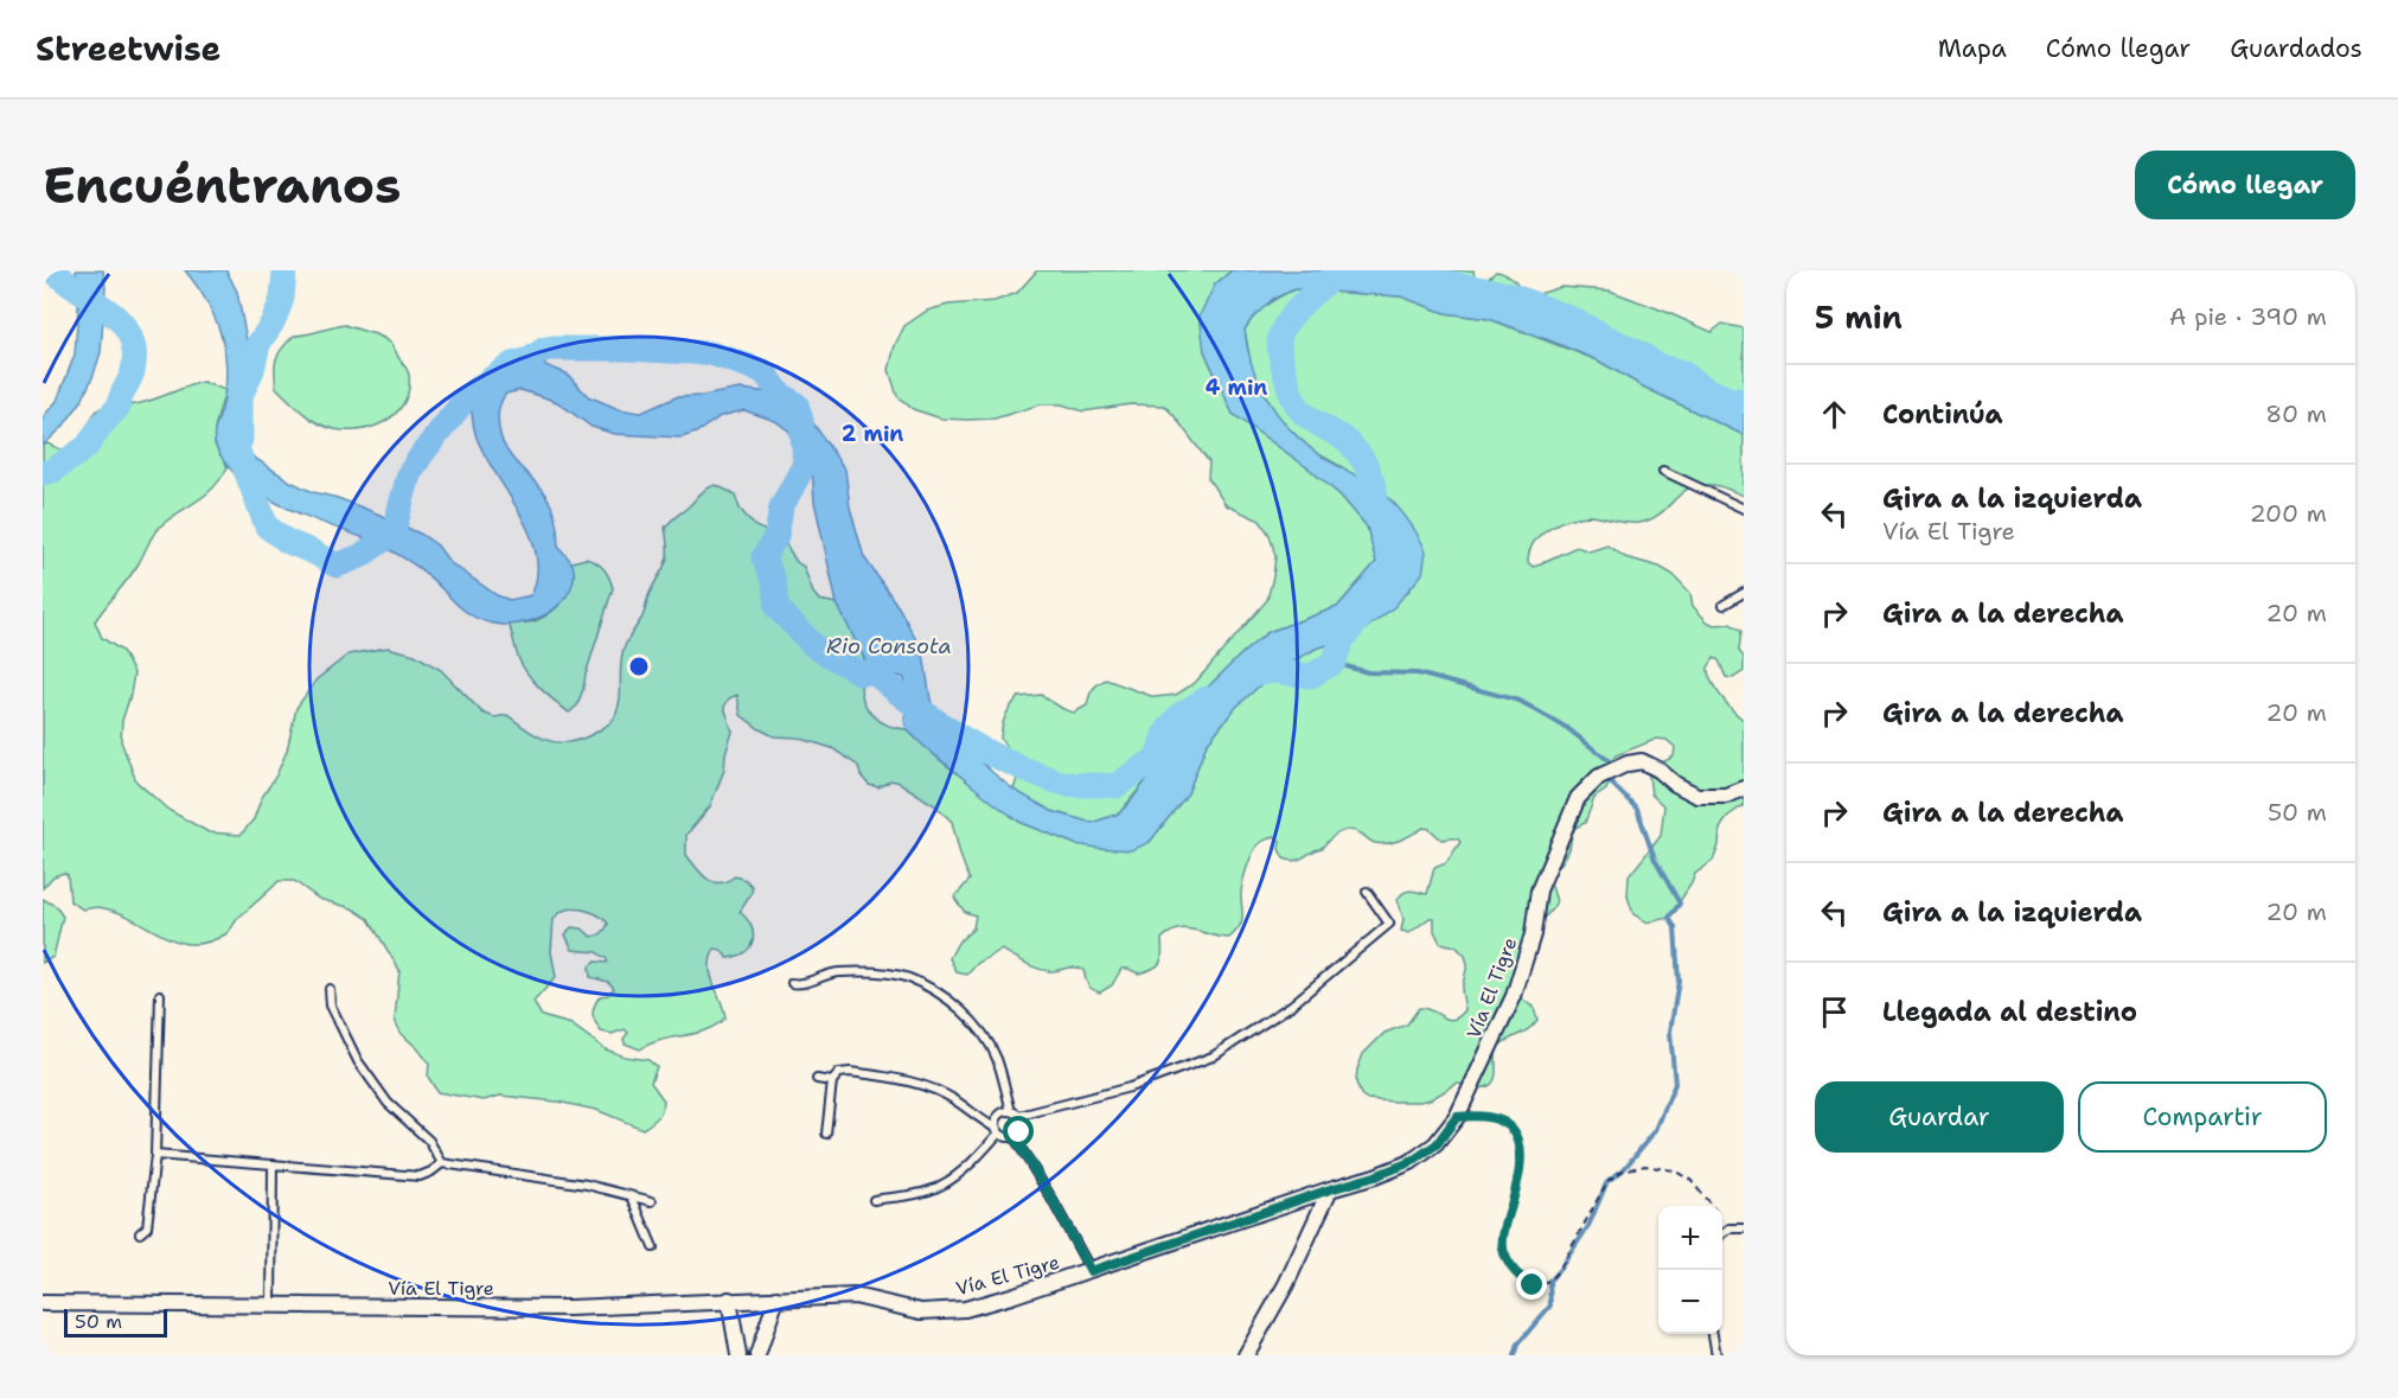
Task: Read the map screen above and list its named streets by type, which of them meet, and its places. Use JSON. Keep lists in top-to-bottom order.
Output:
{
  "streets": {
    "street": ["Vía El Tigre"]
  },
  "water": ["Rio Consota"],
  "scale_bar": "50 m",
  "page": {
    "header": "Streetwise",
    "nav": ["Mapa", "Cómo llegar", "Guardados"],
    "buttons": [
      "Cómo llegar",
      ["Guardar", "Compartir"]
    ],
    "title": "Encuéntranos",
    "heading": ["5 min", "A pie · 390 m"],
    "list": [
      ["Continúa", "80 m"],
      ["Gira a la izquierda", "Vía El Tigre", "200 m"],
      ["Gira a la derecha", "20 m"],
      ["Gira a la derecha", "20 m"],
      ["Gira a la derecha", "50 m"],
      ["Gira a la izquierda", "20 m"],
      "Llegada al destino"
    ],
    "map_buttons": ["+", "−"],
    "scale": "50 m"
  },
  "rings": ["4 min", "2 min"]
}
